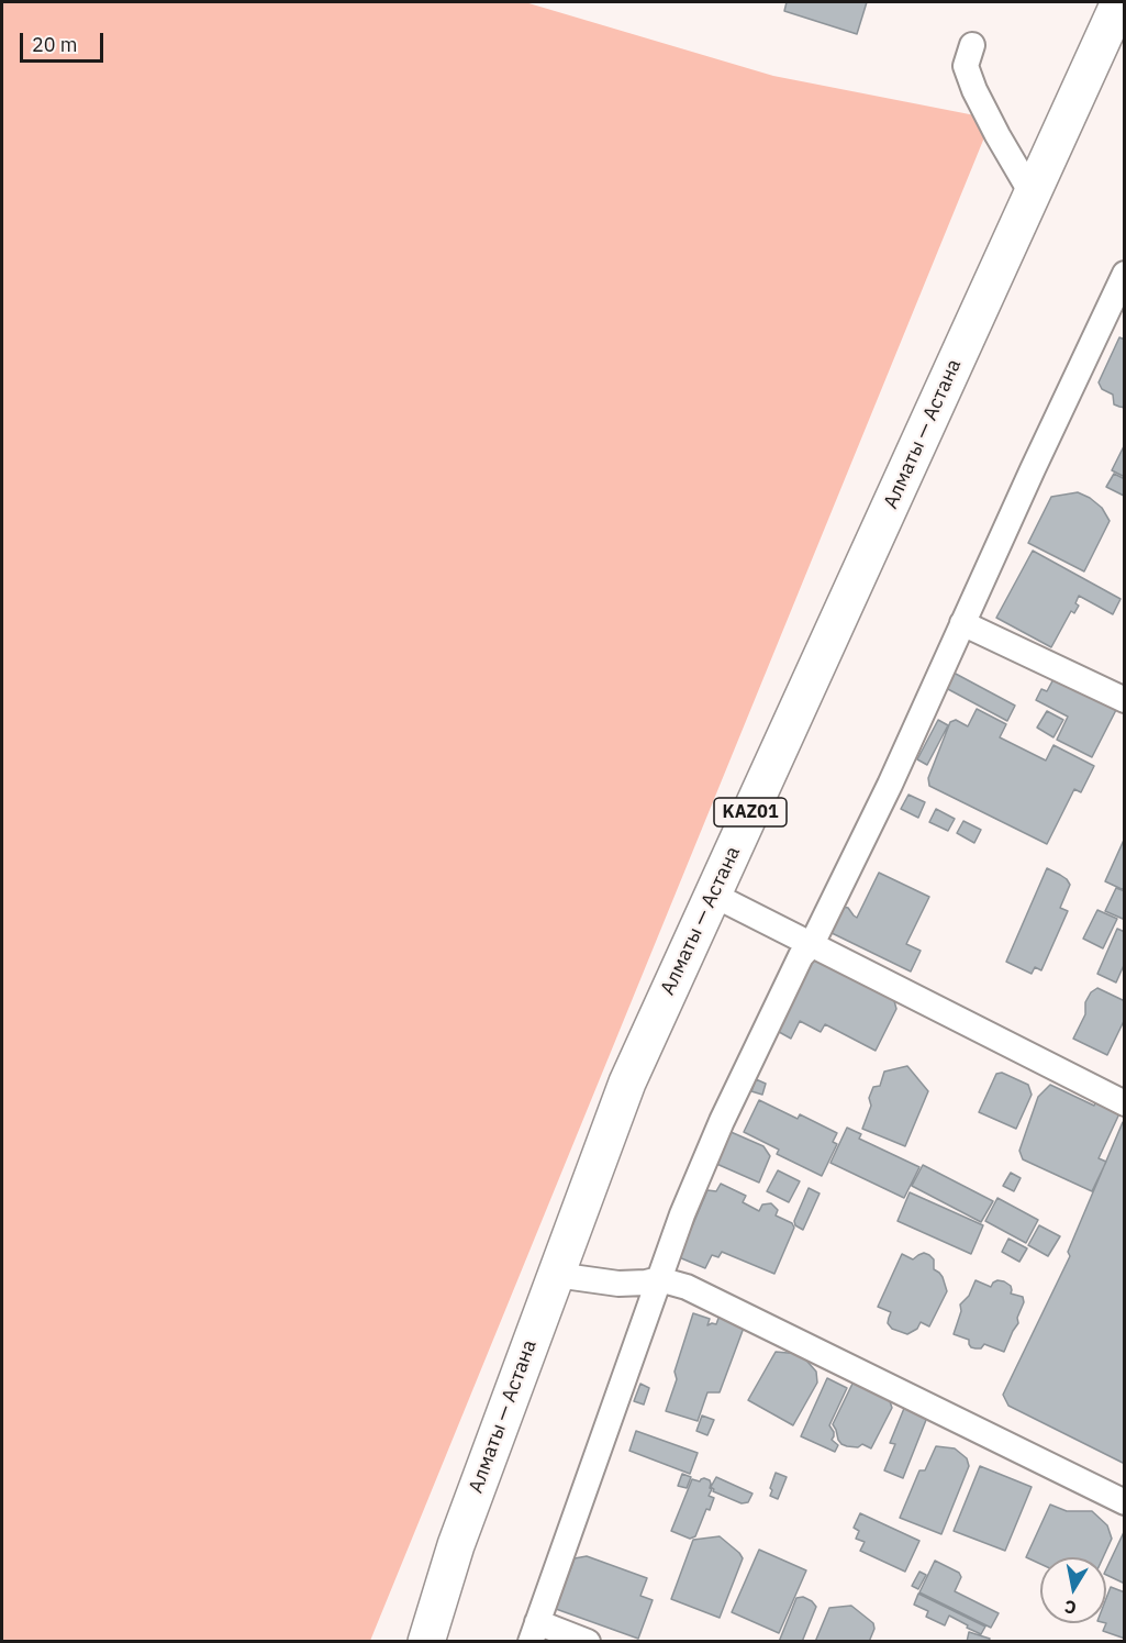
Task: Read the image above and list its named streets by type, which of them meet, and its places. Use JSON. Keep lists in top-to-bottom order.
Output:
{
  "streets": {
    "highway": ["Алматы — Астана", "KАZ01"]
  },
  "scale_bar": "20 m",
  "north": "bottom"
}
